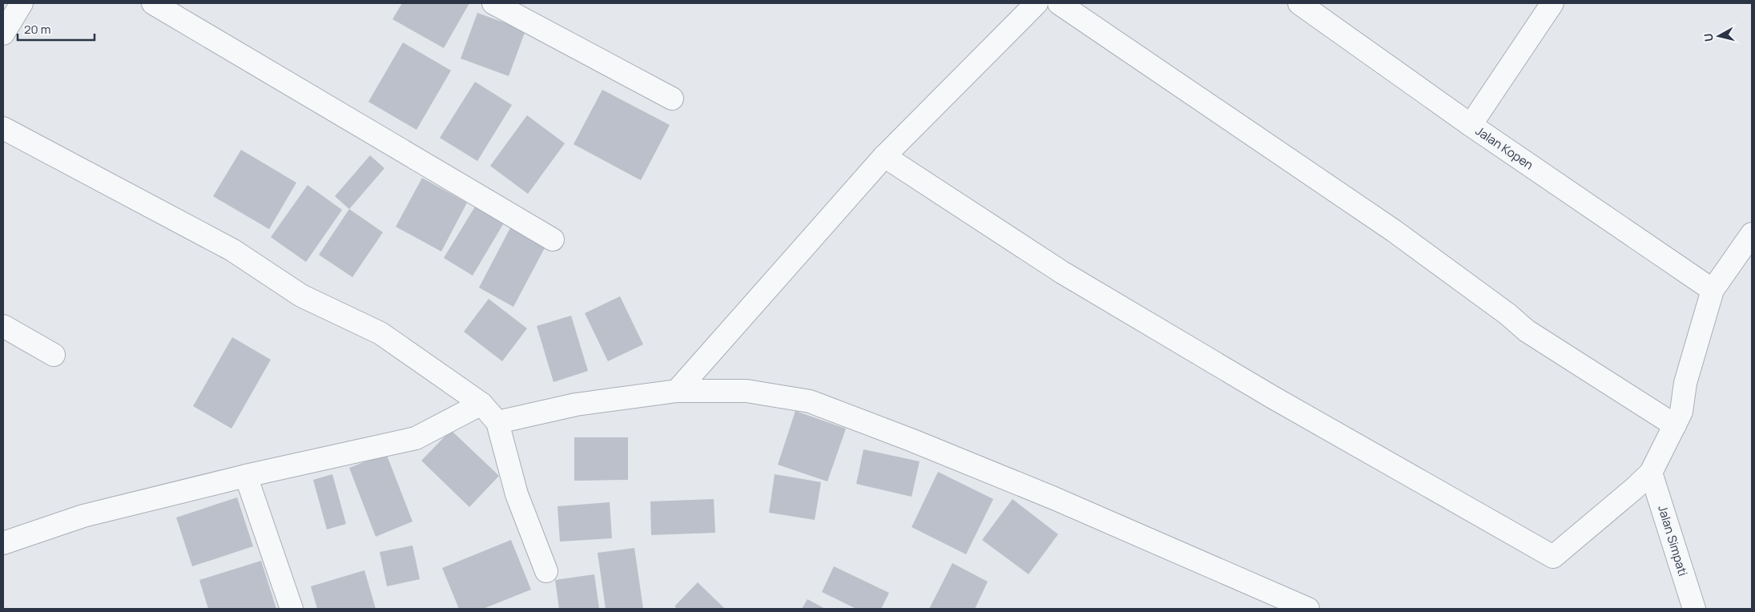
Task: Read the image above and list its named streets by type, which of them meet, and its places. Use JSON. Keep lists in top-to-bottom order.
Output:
{
  "streets": {
    "street": ["Jalan Kopen", "Jalan Simpati"]
  },
  "scale_bar": "20 m",
  "north": "left"
}
